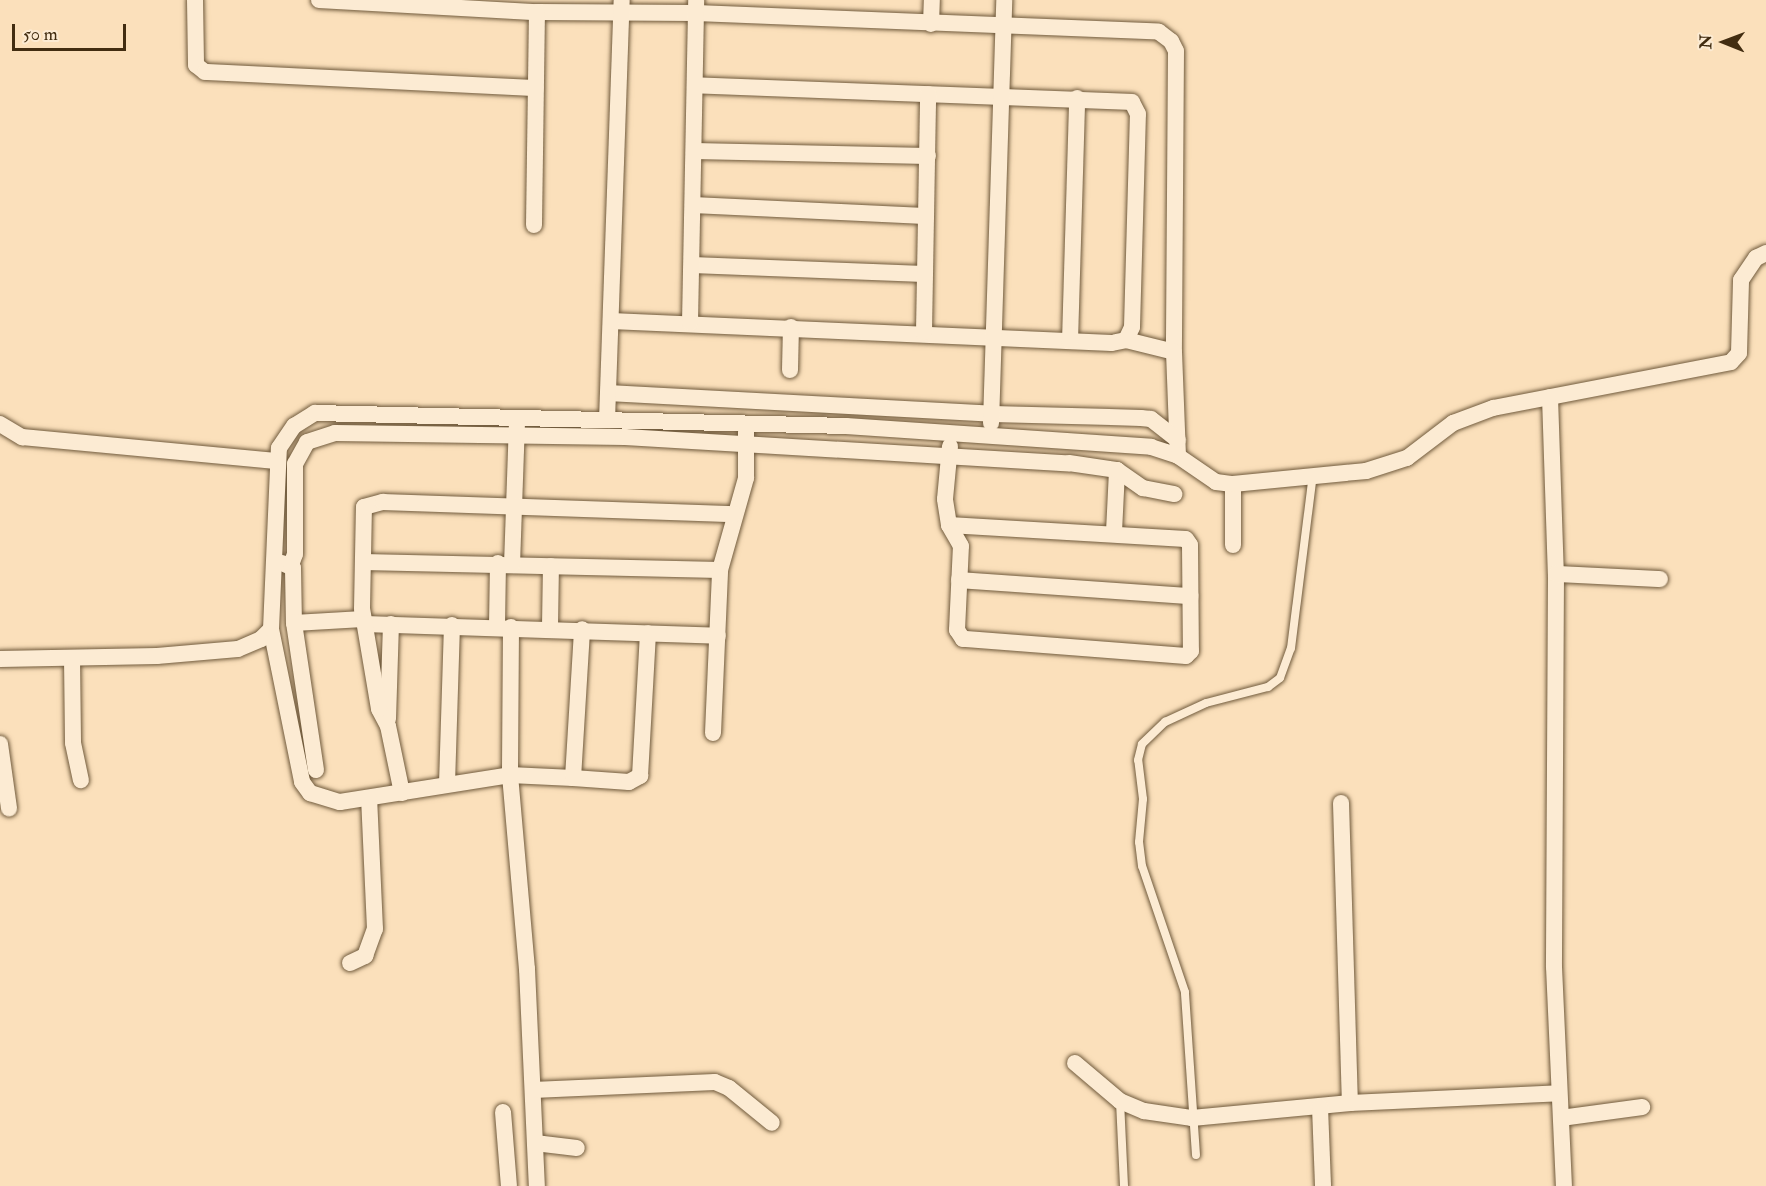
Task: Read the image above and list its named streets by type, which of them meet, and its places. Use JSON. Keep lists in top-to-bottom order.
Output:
{
  "scale_bar": "50 m",
  "north": "left"
}
